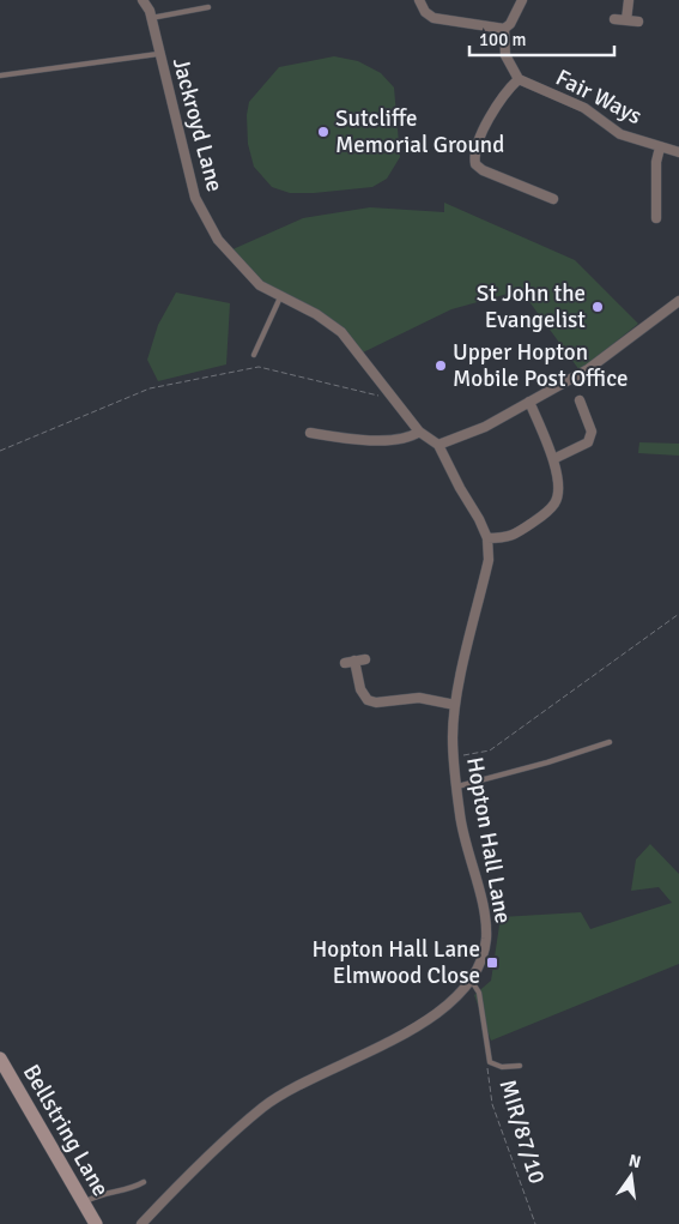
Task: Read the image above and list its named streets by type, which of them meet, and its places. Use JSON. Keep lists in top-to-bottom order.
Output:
{
  "streets": {
    "main road": ["Bellstring Lane"],
    "street": ["Fair Ways", "Jackroyd Lane", "Hopton Hall Lane"],
    "lane": ["MIR/87/10"]
  },
  "crossings": [
    ["Jackroyd Lane", "Hopton Hall Lane"],
    ["Hopton Hall Lane", "MIR/87/10"]
  ],
  "places": {
    "other": ["Sutcliffe Memorial Ground", "St John the Evangelist", "Upper Hopton Mobile Post Office"],
    "transit": ["Hopton Hall Lane Elmwood Close"]
  },
  "scale_bar": "100 m",
  "north": "top"
}
